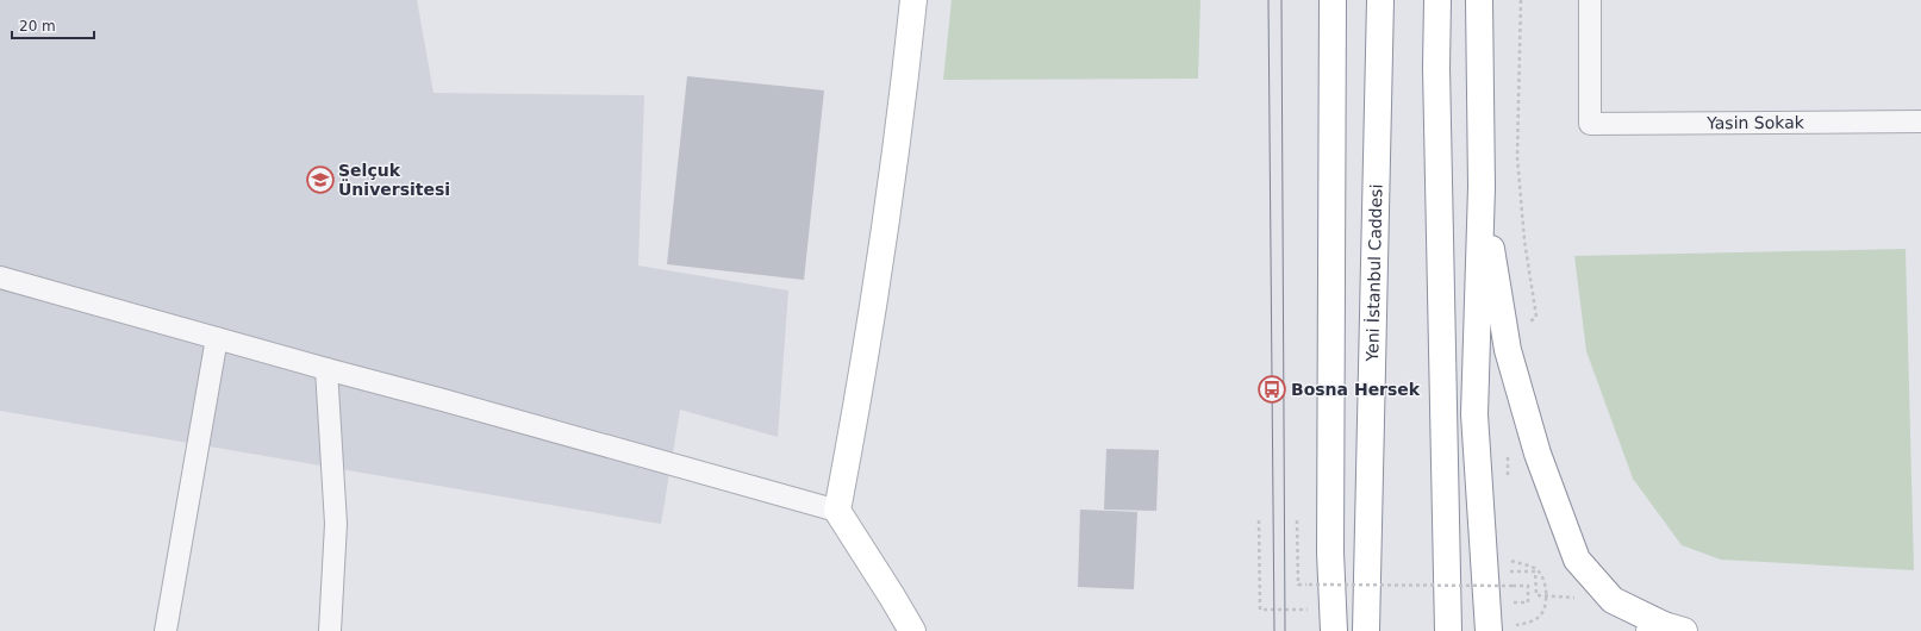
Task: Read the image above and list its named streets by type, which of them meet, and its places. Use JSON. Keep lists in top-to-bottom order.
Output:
{
  "streets": {
    "main road": ["Yeni İstanbul Caddesi"],
    "street": ["Yasin Sokak"]
  },
  "places": {
    "school or university": ["Selçuk Üniversitesi"],
    "bus stop": ["Bosna Hersek"]
  },
  "scale_bar": "20 m"
}
